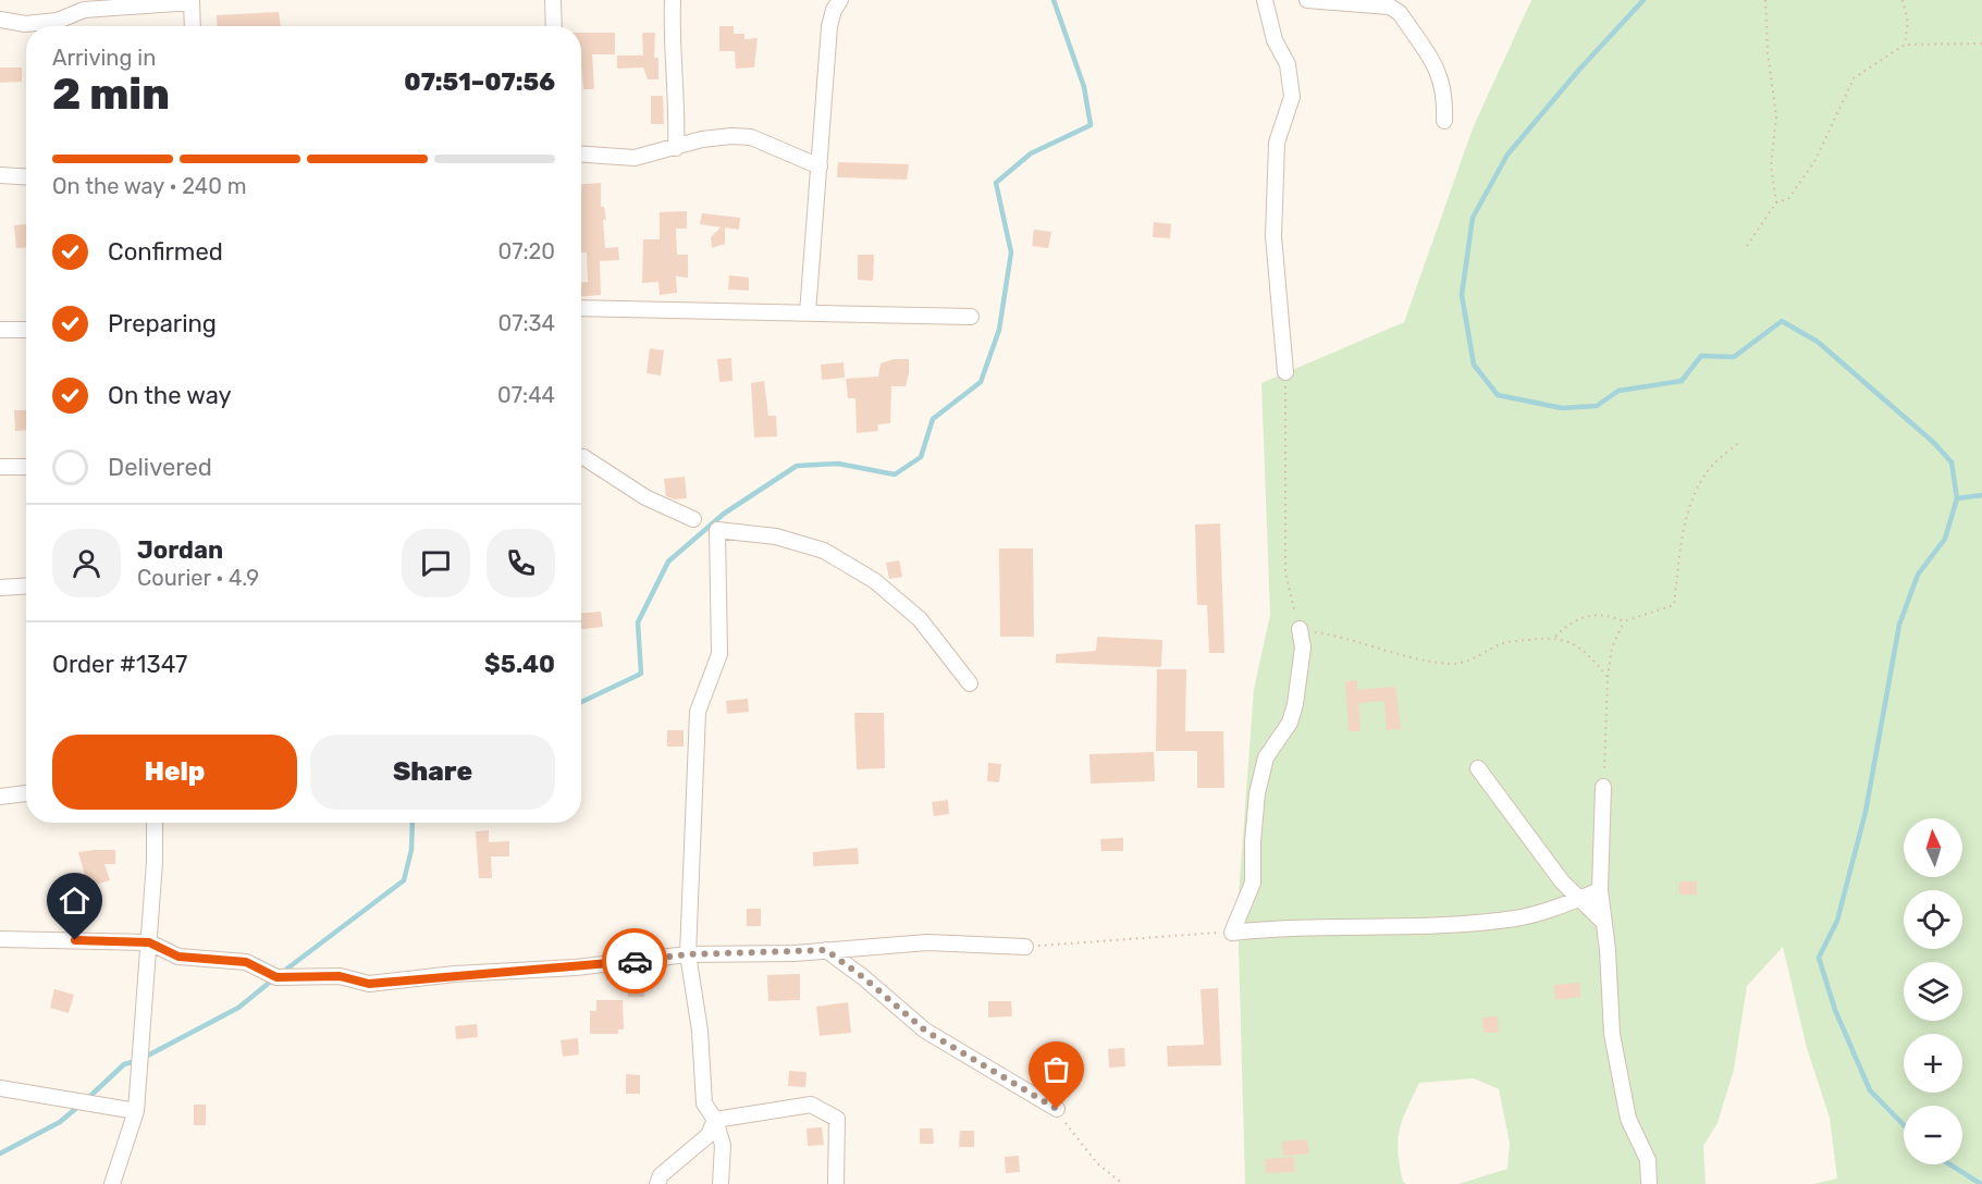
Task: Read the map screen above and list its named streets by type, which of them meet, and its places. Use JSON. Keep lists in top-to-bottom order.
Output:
{
  "north": "top",
  "page": {
    "heading": ["2 min", "Arriving in", "07:51–07:56"],
    "panel": [
      "Jordan",
      "Courier · 4.9",
      "Order #1347",
      "$5.40"
    ],
    "bar": "On the way · 240 m",
    "list": [
      ["Confirmed", "07:20"],
      ["Preparing", "07:34"],
      ["On the way", "07:44"],
      "Delivered"
    ],
    "buttons": ["Help", "Share"],
    "map_buttons": ["+", "−"]
  }
}
